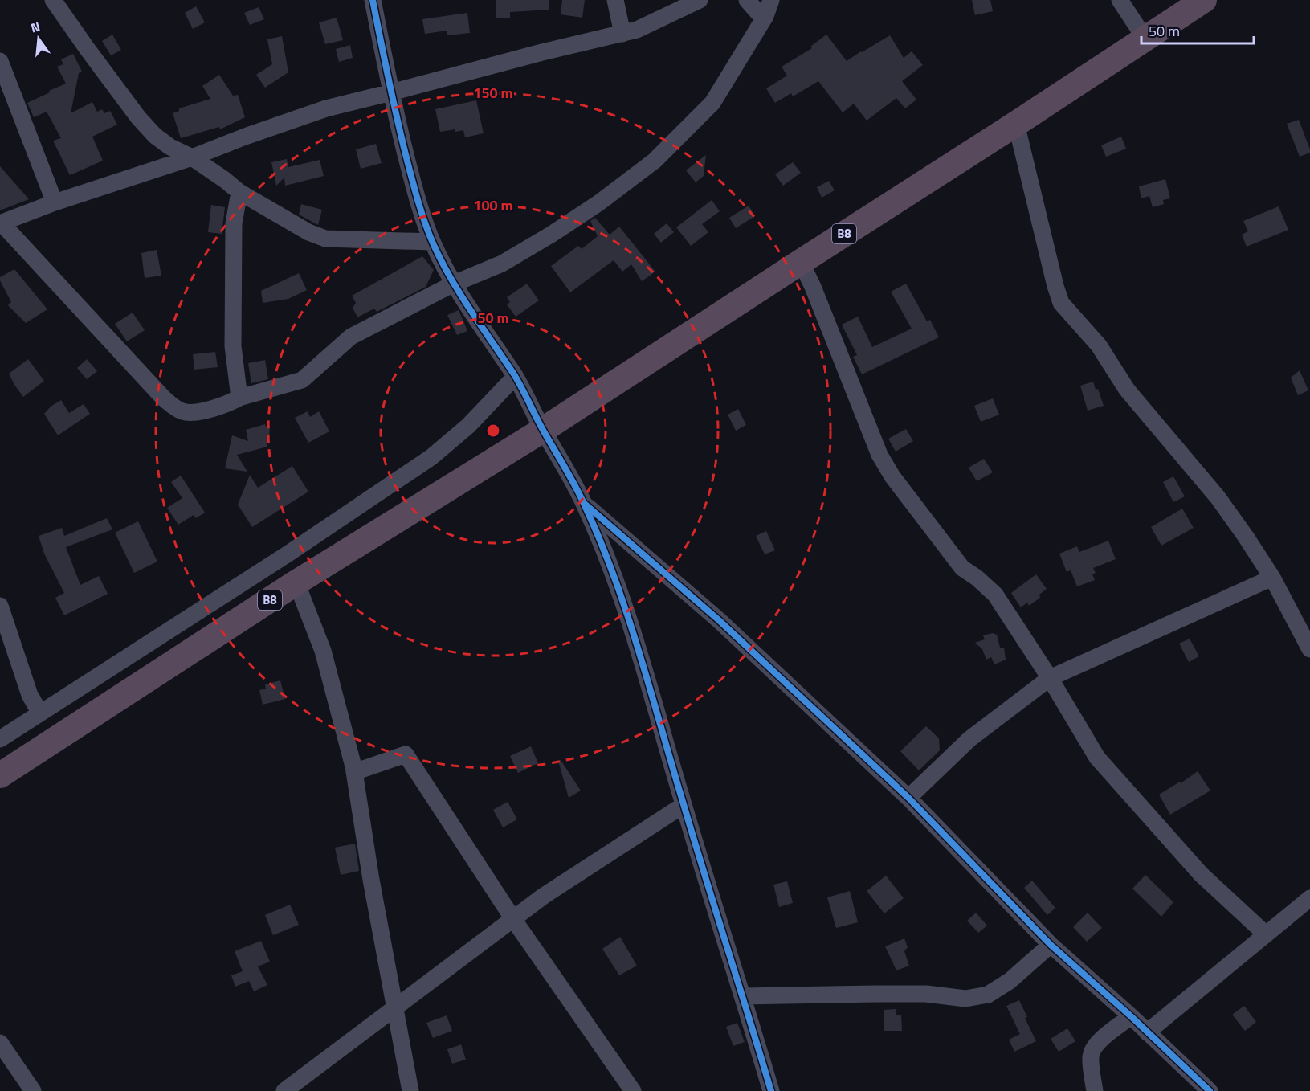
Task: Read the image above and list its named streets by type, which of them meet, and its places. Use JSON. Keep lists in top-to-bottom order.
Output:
{
  "streets": {
    "highway": ["B8"]
  },
  "scale_bar": "50 m",
  "north": "top",
  "rings": ["150 m", "100 m", "50 m"]
}
